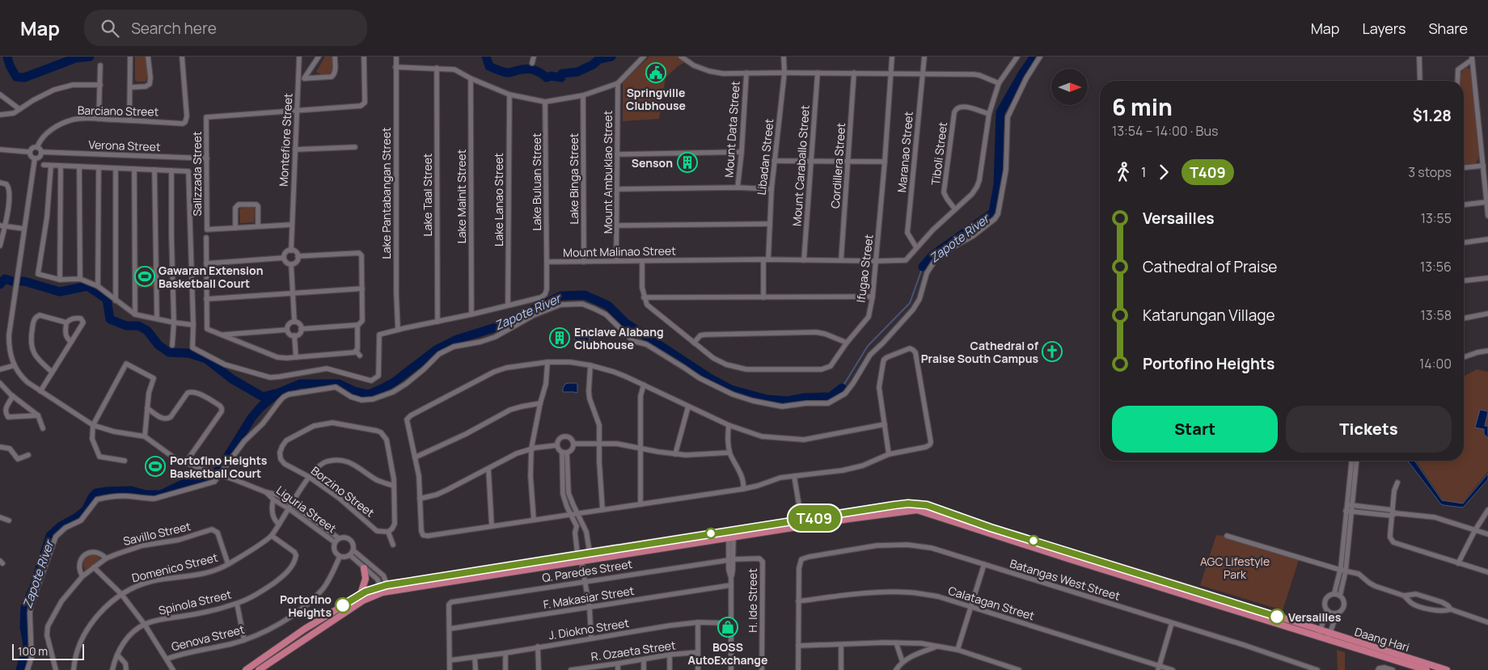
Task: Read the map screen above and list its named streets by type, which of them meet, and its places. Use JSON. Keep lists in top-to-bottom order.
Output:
{
  "streets": {
    "main road": ["Daang Hari"],
    "street": [
      "Barciano Street",
      "Mount Data Street",
      "Montefiore Street",
      "Verona Street",
      "Maranao Street",
      "Tiboli Street",
      "Libadan Street",
      "Mount Caraballo Street",
      "Cordillera Street",
      "Mount Ambuklao Street",
      "Salizzada Street",
      "Lake Binga Street",
      "Lake Buluan Street",
      "Lake Pantabangan Street",
      "Lake Taal Street",
      "Lake Mainit Street",
      "Lake Lanao Street",
      "Mount Malinao Street",
      "Ifugao Street",
      "Borzino Street",
      "Liguria Street",
      "Savillo Street",
      "Domenico Street",
      "Q. Paredes Street",
      "Batangas West Street",
      "F. Makasiar Street",
      "H. Ide Street",
      "Spinola Street",
      "Calatagan Street",
      "J. Diokno Street",
      "Genova Street",
      "R. Ozaeta Street"
    ]
  },
  "crossings": [
    ["Barciano Street", "Verona Street"],
    ["Montefiore Street", "Salizzada Street"],
    ["Verona Street", "Salizzada Street"],
    ["Maranao Street", "Mount Malinao Street"],
    ["Tiboli Street", "Mount Malinao Street"],
    ["Libadan Street", "Mount Malinao Street"],
    ["Mount Caraballo Street", "Mount Malinao Street"],
    ["Cordillera Street", "Mount Malinao Street"],
    ["Mount Ambuklao Street", "Mount Malinao Street"],
    ["Lake Binga Street", "Mount Malinao Street"],
    ["Lake Buluan Street", "Mount Malinao Street"],
    ["Mount Malinao Street", "Ifugao Street"],
    ["Borzino Street", "Domenico Street"],
    ["Liguria Street", "Domenico Street"],
    ["Liguria Street", "Genova Street"],
    ["Savillo Street", "Domenico Street"],
    ["Domenico Street", "Spinola Street"],
    ["Q. Paredes Street", "F. Makasiar Street"],
    ["Q. Paredes Street", "H. Ide Street"],
    ["Batangas West Street", "Calatagan Street"]
  ],
  "water": ["Zapote River"],
  "parks": ["AGC Lifestyle Park"],
  "places": {
    "public building": ["Springville Clubhouse"],
    "building": ["Senson", "Enclave Alabang Clubhouse"],
    "sports": ["Gawaran Extension Basketball Court", "Portofino Heights Basketball Court"],
    "church": ["Cathedral of Praise South Campus"],
    "other": ["Portofino Heights", "Versailles"],
    "shop": ["BOSS AutoExchange"]
  },
  "lines": ["bus line T409"],
  "scale_bar": "100 m",
  "north": "right",
  "page": {
    "header": "Map",
    "search": "Search here",
    "nav": ["Map", "Layers", "Share"],
    "on_map": "T409",
    "heading": ["6 min", "13:54 – 14:00 · Bus", "$1.28"],
    "legs": ["1", "T409", "3 stops"],
    "list": [
      {
        "name": "Versailles",
        "value": "13:55"
      },
      {
        "name": "Cathedral of Praise",
        "value": "13:56"
      },
      {
        "name": "Katarungan Village",
        "value": "13:58"
      },
      {
        "name": "Portofino Heights",
        "value": "14:00"
      }
    ],
    "buttons": ["Start", "Tickets"],
    "scale": "100 m"
  }
}
